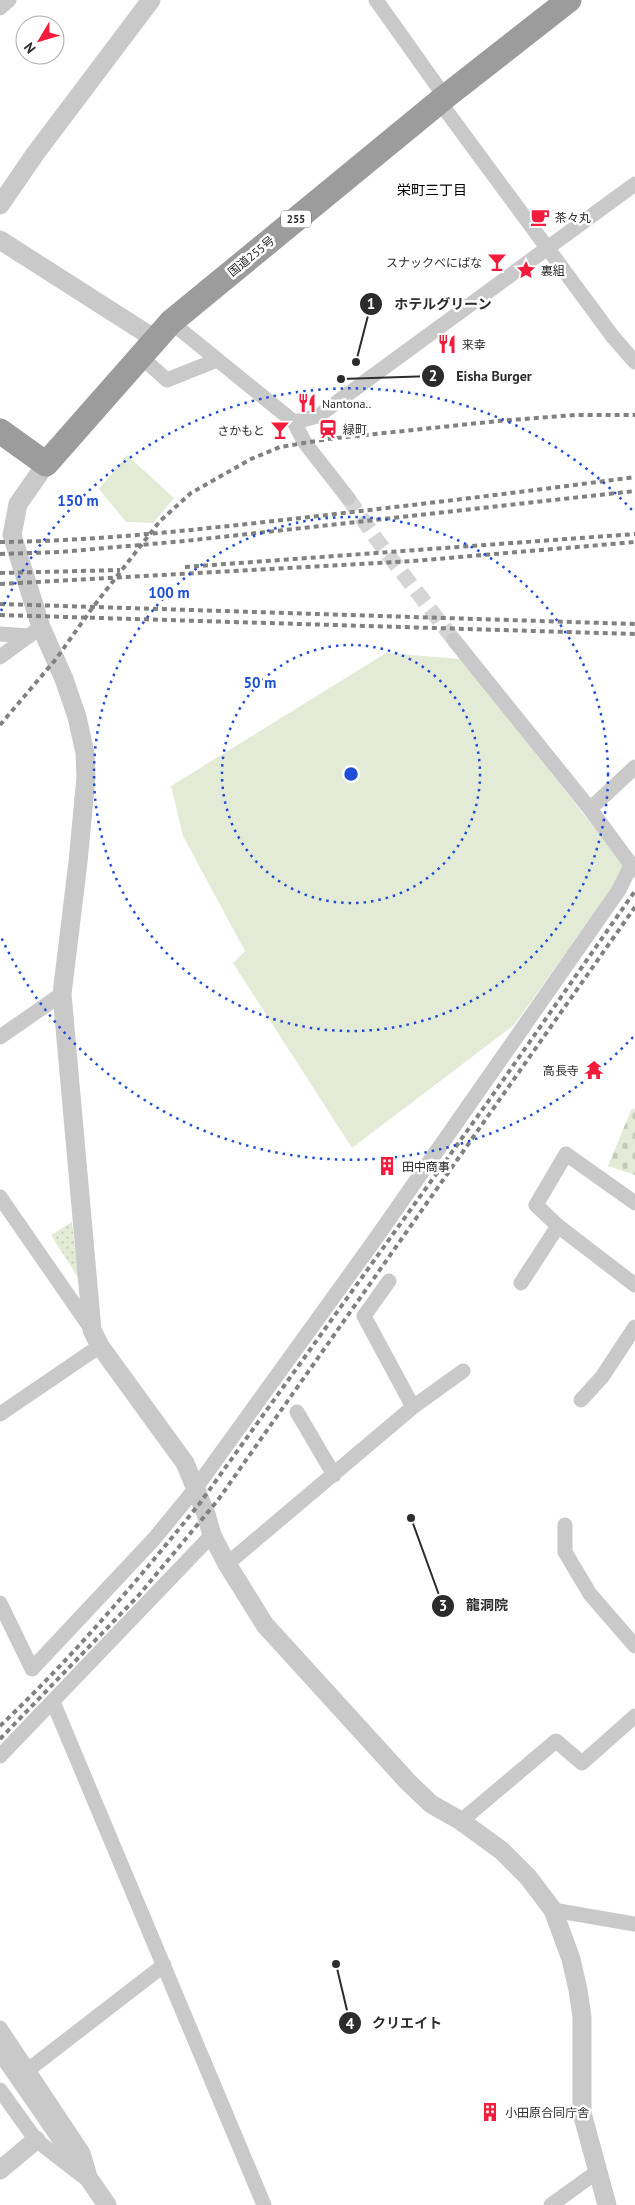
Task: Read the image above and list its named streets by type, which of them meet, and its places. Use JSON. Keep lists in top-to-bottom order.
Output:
{
  "streets": {
    "highway": ["255", "国道255号"]
  },
  "districts": ["栄町三丁目"],
  "places": {
    "cafe": ["茶々丸"],
    "bar": ["スナックべにばな", "さかもと"],
    "place": ["裏組"],
    "restaurant": ["来幸", "Nantona.."],
    "other": [
      "ホテルグリーン",
      "Eisha Burger",
      "龍洞院",
      "クリエイト"
    ],
    "station": ["緑町"],
    "temple": ["高長寺"],
    "building": ["田中商事", "小田原合同庁舎"]
  },
  "north": "bottom left",
  "rings": ["150 m", "100 m", "50 m"]
}
